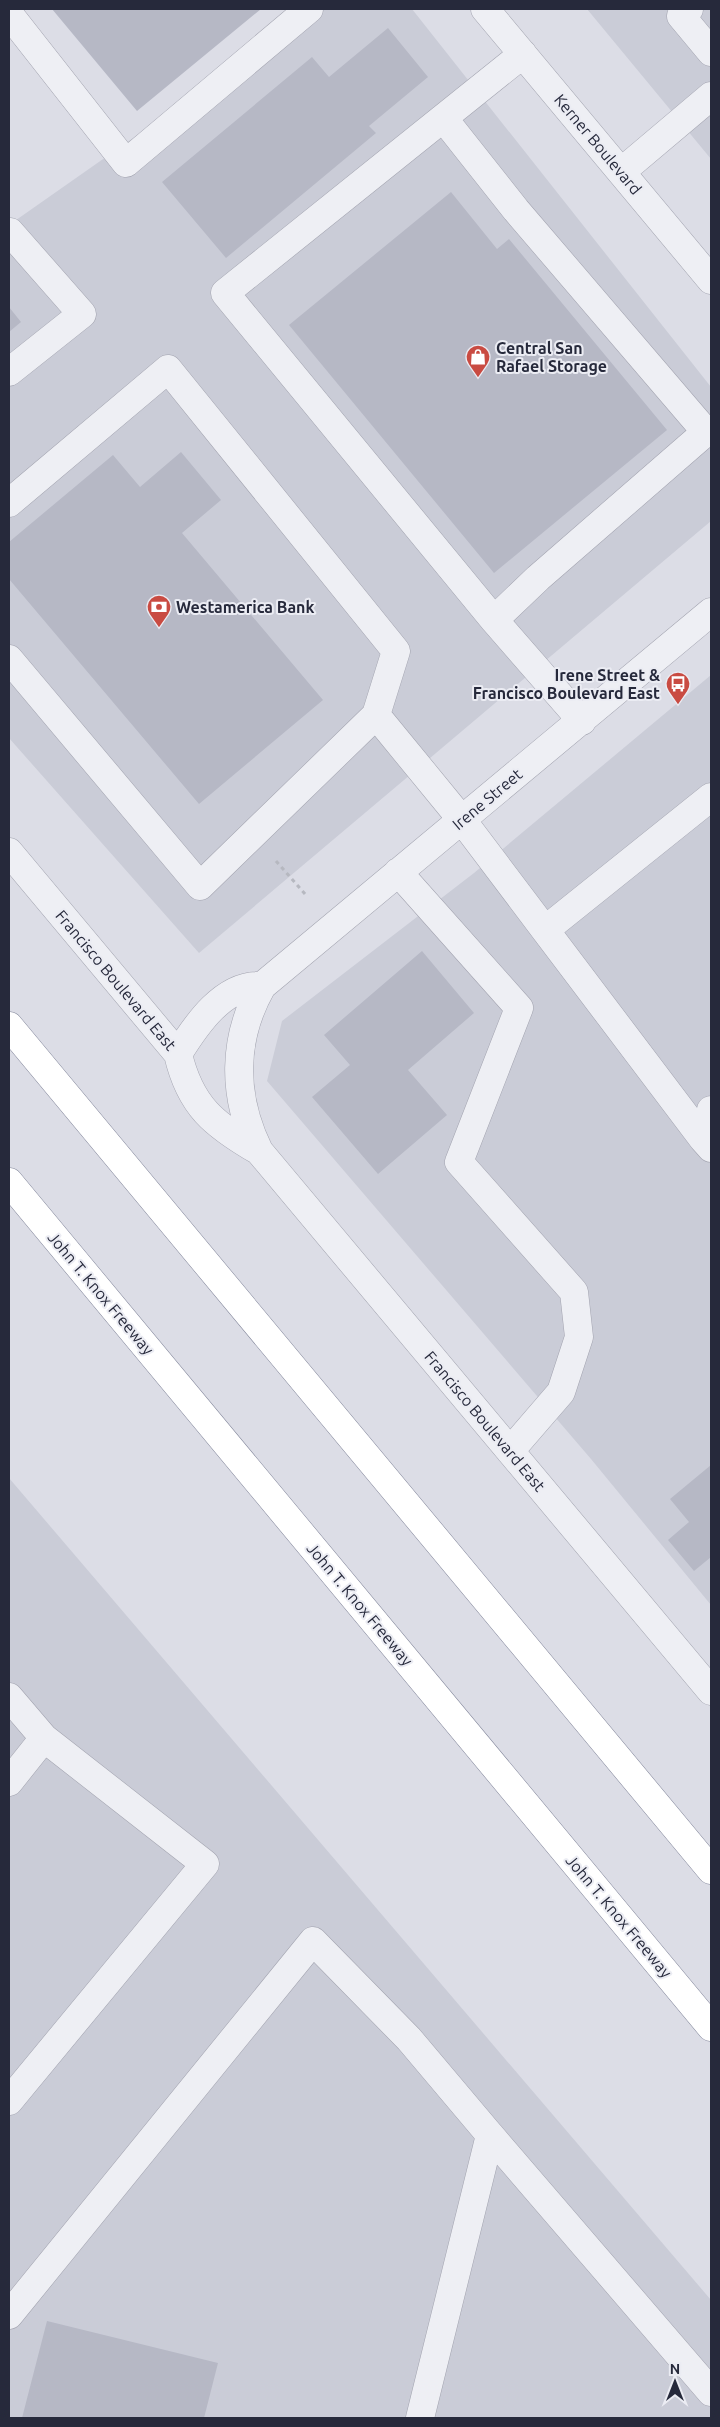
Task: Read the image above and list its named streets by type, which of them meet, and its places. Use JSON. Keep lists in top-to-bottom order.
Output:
{
  "streets": {
    "highway": ["John T. Knox Freeway"],
    "street": ["Kerner Boulevard", "Irene Street", "Francisco Boulevard East"]
  },
  "crossings": [
    ["Irene Street", "Francisco Boulevard East"]
  ],
  "places": {
    "shop": ["Central San Rafael Storage"],
    "bank": ["Westamerica Bank"],
    "bus stop": ["Irene Street & Francisco Boulevard East"]
  },
  "north": "top"
}
